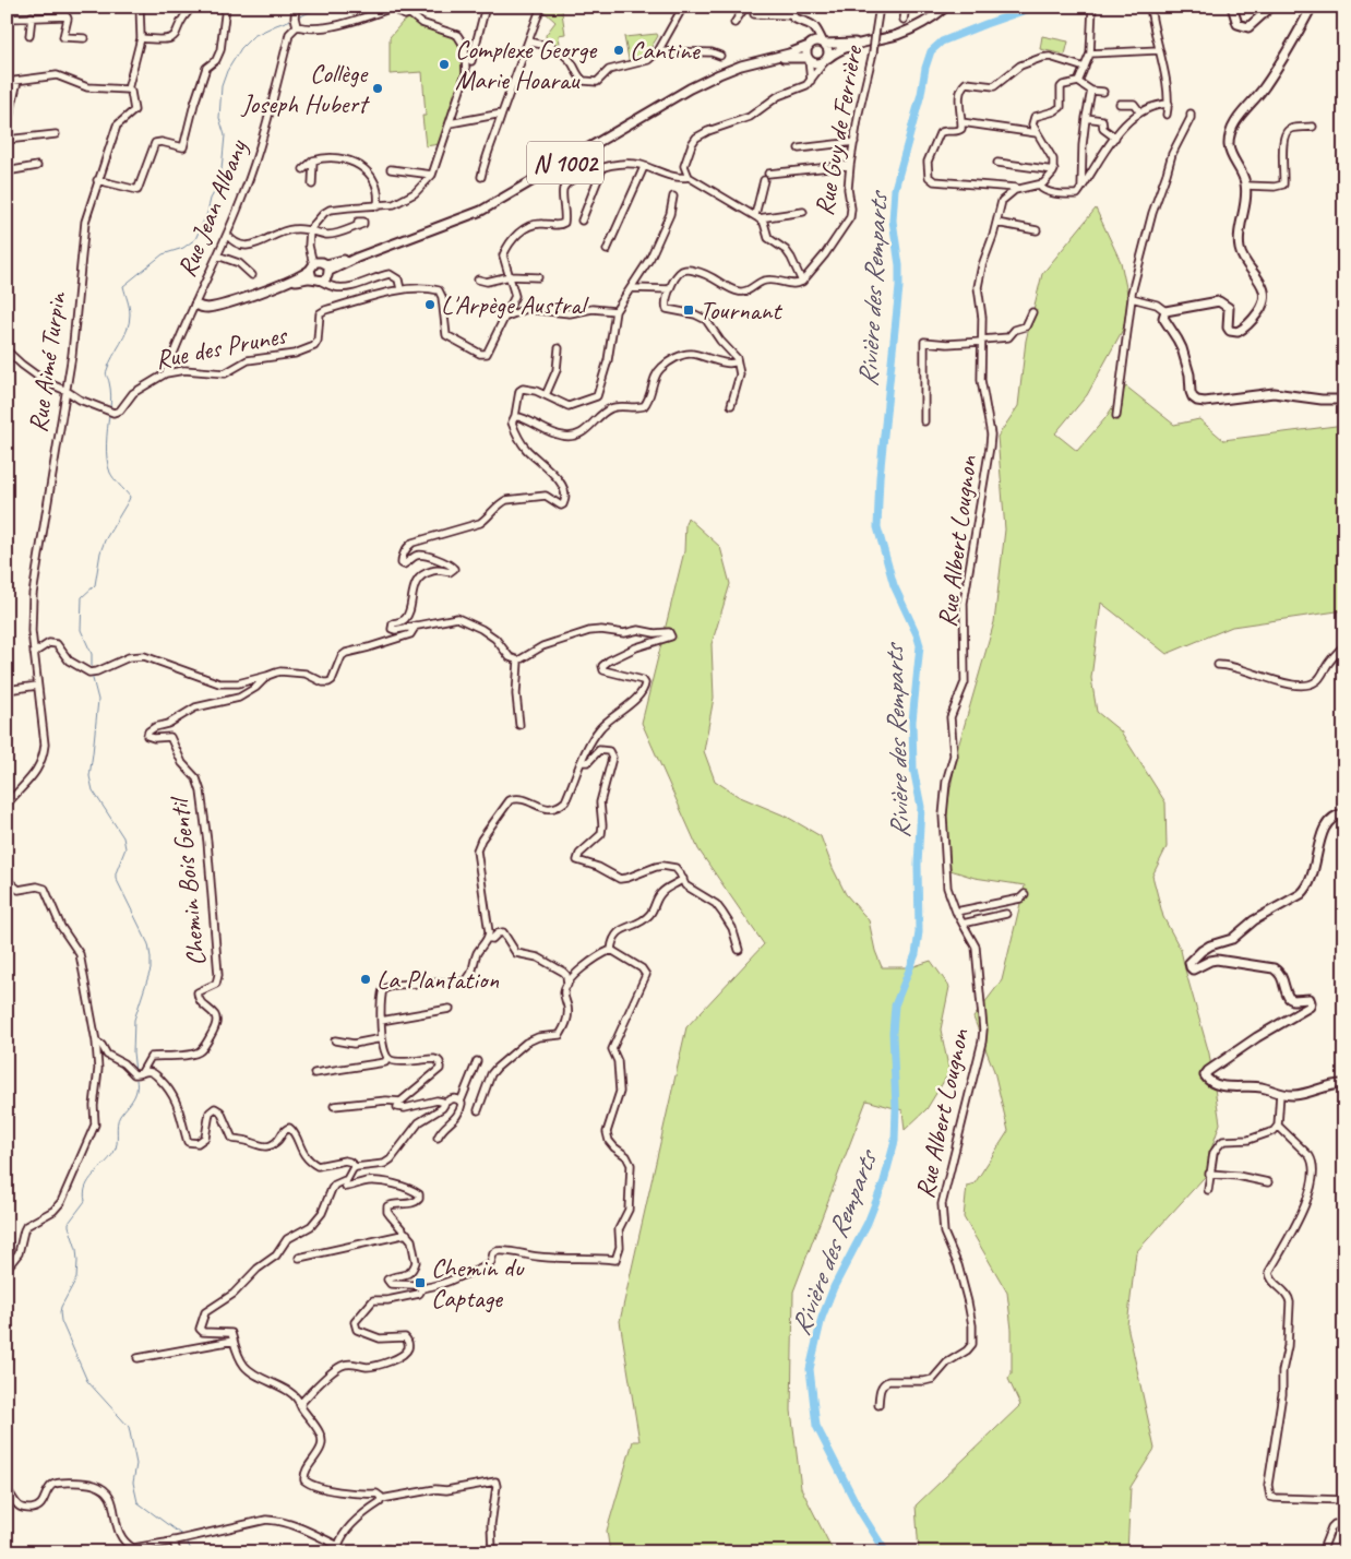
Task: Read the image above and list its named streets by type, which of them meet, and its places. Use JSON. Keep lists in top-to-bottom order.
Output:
{
  "streets": {
    "main road": ["N 1002"],
    "street": [
      "Rue Guy de Ferrière",
      "Rue Jean Albany",
      "Rue des Prunes",
      "Rue Aimé Turpin",
      "Rue Albert Lougnon",
      "Chemin Bois Gentil"
    ]
  },
  "crossings": [
    ["N 1002", "Rue Jean Albany"],
    ["Rue Jean Albany", "Rue des Prunes"],
    ["Rue des Prunes", "Rue Aimé Turpin"]
  ],
  "water": ["Rivière des Remparts"],
  "places": {
    "other": [
      "Cantine",
      "Complexe George Marie Hoarau",
      "Collège Joseph Hubert",
      "L'Arpège Austral",
      "La Plantation"
    ],
    "transit": ["Tournant", "Chemin du Captage"]
  }
}
